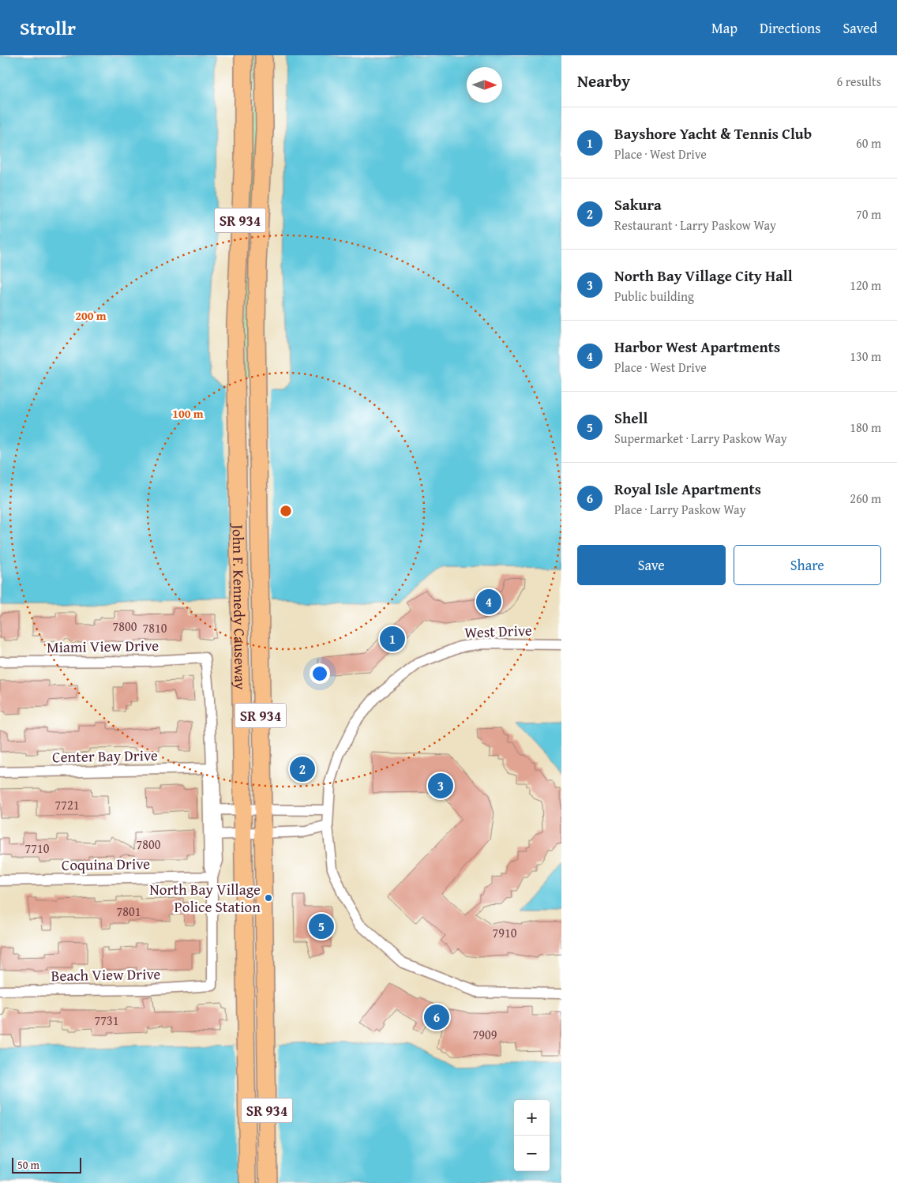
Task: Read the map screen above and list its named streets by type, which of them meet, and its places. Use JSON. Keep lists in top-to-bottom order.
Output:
{
  "streets": {
    "main road": ["SR 934", "John F. Kennedy Causeway"],
    "street": [
      "West Drive",
      "Miami View Drive",
      "Center Bay Drive",
      "Coquina Drive",
      "Beach View Drive"
    ]
  },
  "crossings": [
    ["Miami View Drive", "Center Bay Drive"],
    ["Coquina Drive", "Beach View Drive"]
  ],
  "places": ["North Bay Village Police Station"],
  "house_numbers": [
    "7800",
    "7810",
    "7721",
    "7800",
    "7710",
    "7801",
    "7910",
    "7731",
    "7909"
  ],
  "scale_bar": "50 m",
  "north": "right",
  "page": {
    "header": "Strollr",
    "nav": ["Map", "Directions", "Saved"],
    "heading": ["Nearby", "6 results"],
    "list": [
      {
        "mark": "1",
        "name": "Bayshore Yacht & Tennis Club",
        "note": "Place · West Drive",
        "value": "60 m"
      },
      {
        "mark": "2",
        "name": "Sakura",
        "note": "Restaurant · Larry Paskow Way",
        "value": "70 m"
      },
      {
        "mark": "3",
        "name": "North Bay Village City Hall",
        "note": "Public building",
        "value": "120 m"
      },
      {
        "mark": "4",
        "name": "Harbor West Apartments",
        "note": "Place · West Drive",
        "value": "130 m"
      },
      {
        "mark": "5",
        "name": "Shell",
        "note": "Supermarket · Larry Paskow Way",
        "value": "180 m"
      },
      {
        "mark": "6",
        "name": "Royal Isle Apartments",
        "note": "Place · Larry Paskow Way",
        "value": "260 m"
      }
    ],
    "buttons": ["Save", "Share"],
    "pins": [
      "4",
      "1",
      "2",
      "3",
      "5",
      "6"
    ],
    "map_buttons": ["+", "−"],
    "scale": "50 m"
  },
  "rings": ["200 m", "100 m"]
}
